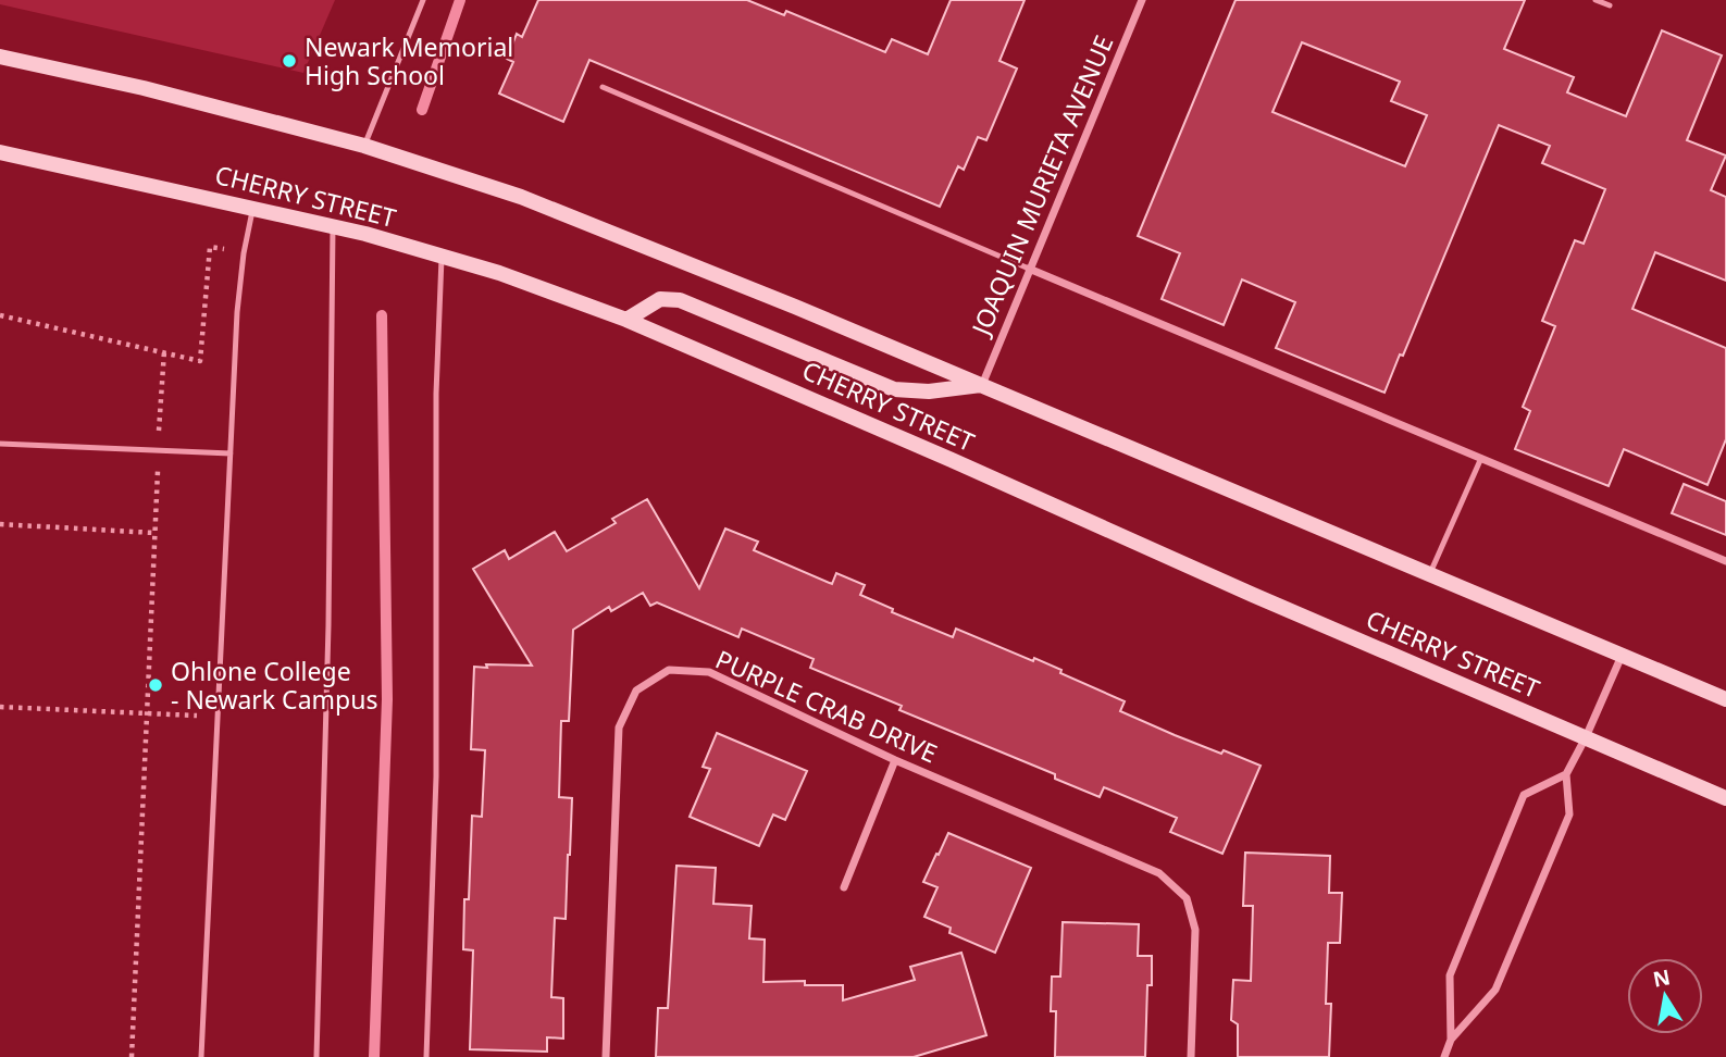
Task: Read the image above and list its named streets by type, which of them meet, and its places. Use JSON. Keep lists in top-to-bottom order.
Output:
{
  "streets": {
    "main road": ["CHERRY STREET"],
    "street": ["JOAQUIN MURIETA AVENUE", "PURPLE CRAB DRIVE"]
  },
  "places": ["Newark Memorial High School", "Ohlone College - Newark Campus"],
  "north": "top"
}
